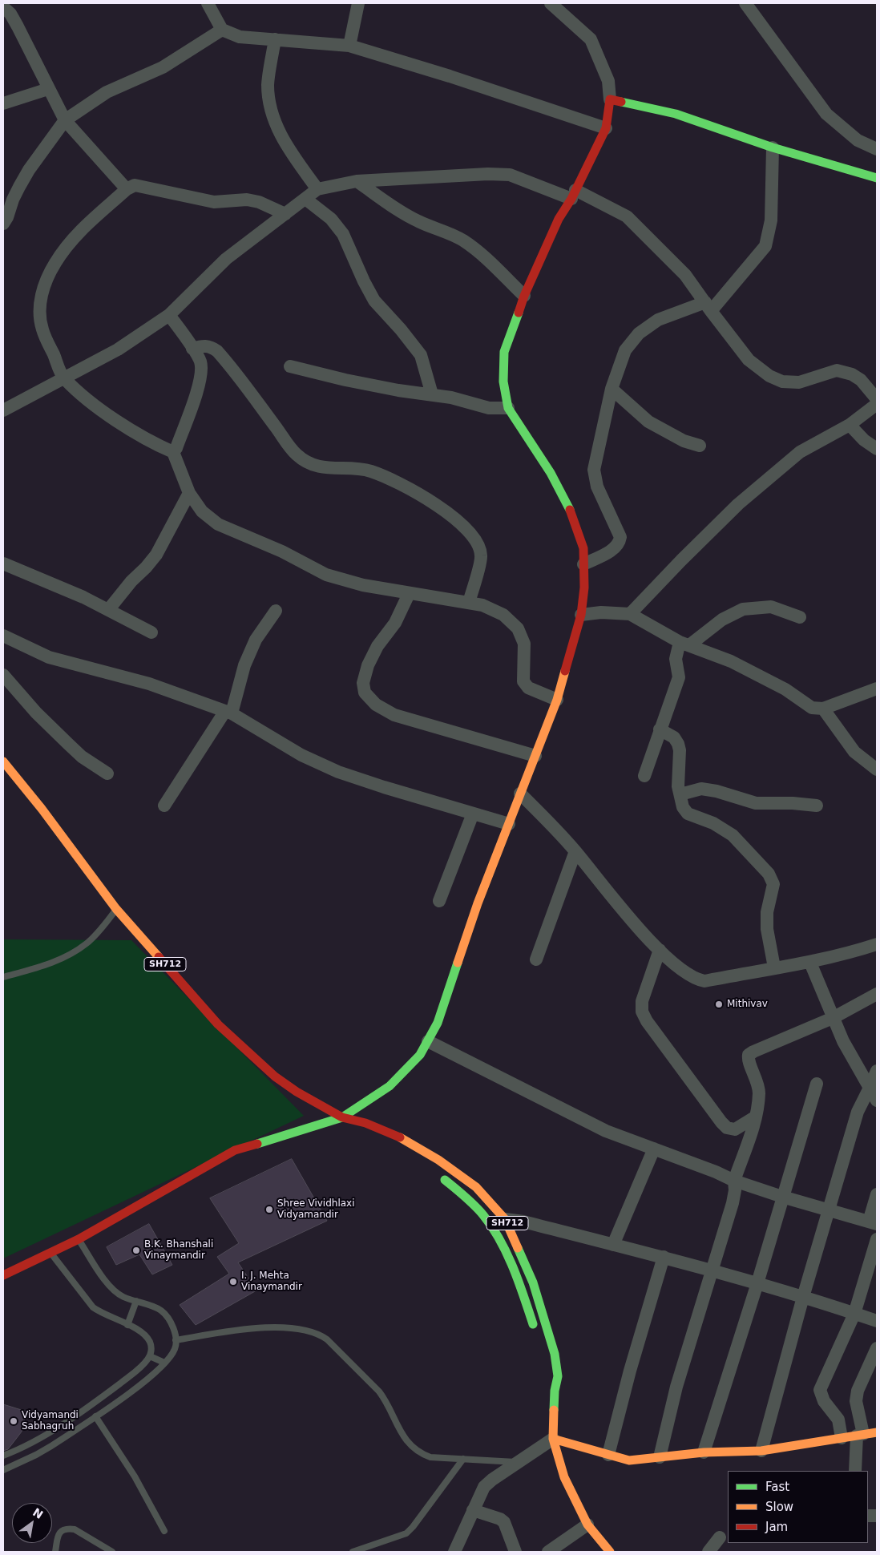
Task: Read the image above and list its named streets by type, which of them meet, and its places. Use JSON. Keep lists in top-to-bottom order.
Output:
{
  "streets": {
    "street": ["SH712"]
  },
  "places": [
    "Mithivav",
    "Shree Vividhlaxi Vidyamandir",
    "B.K. Bhanshali Vinaymandir",
    "I. J. Mehta Vinaymandir",
    "Vidyamandi Sabhagruh"
  ],
  "legend": ["Fast", "Slow", "Jam"],
  "north": "top right"
}
